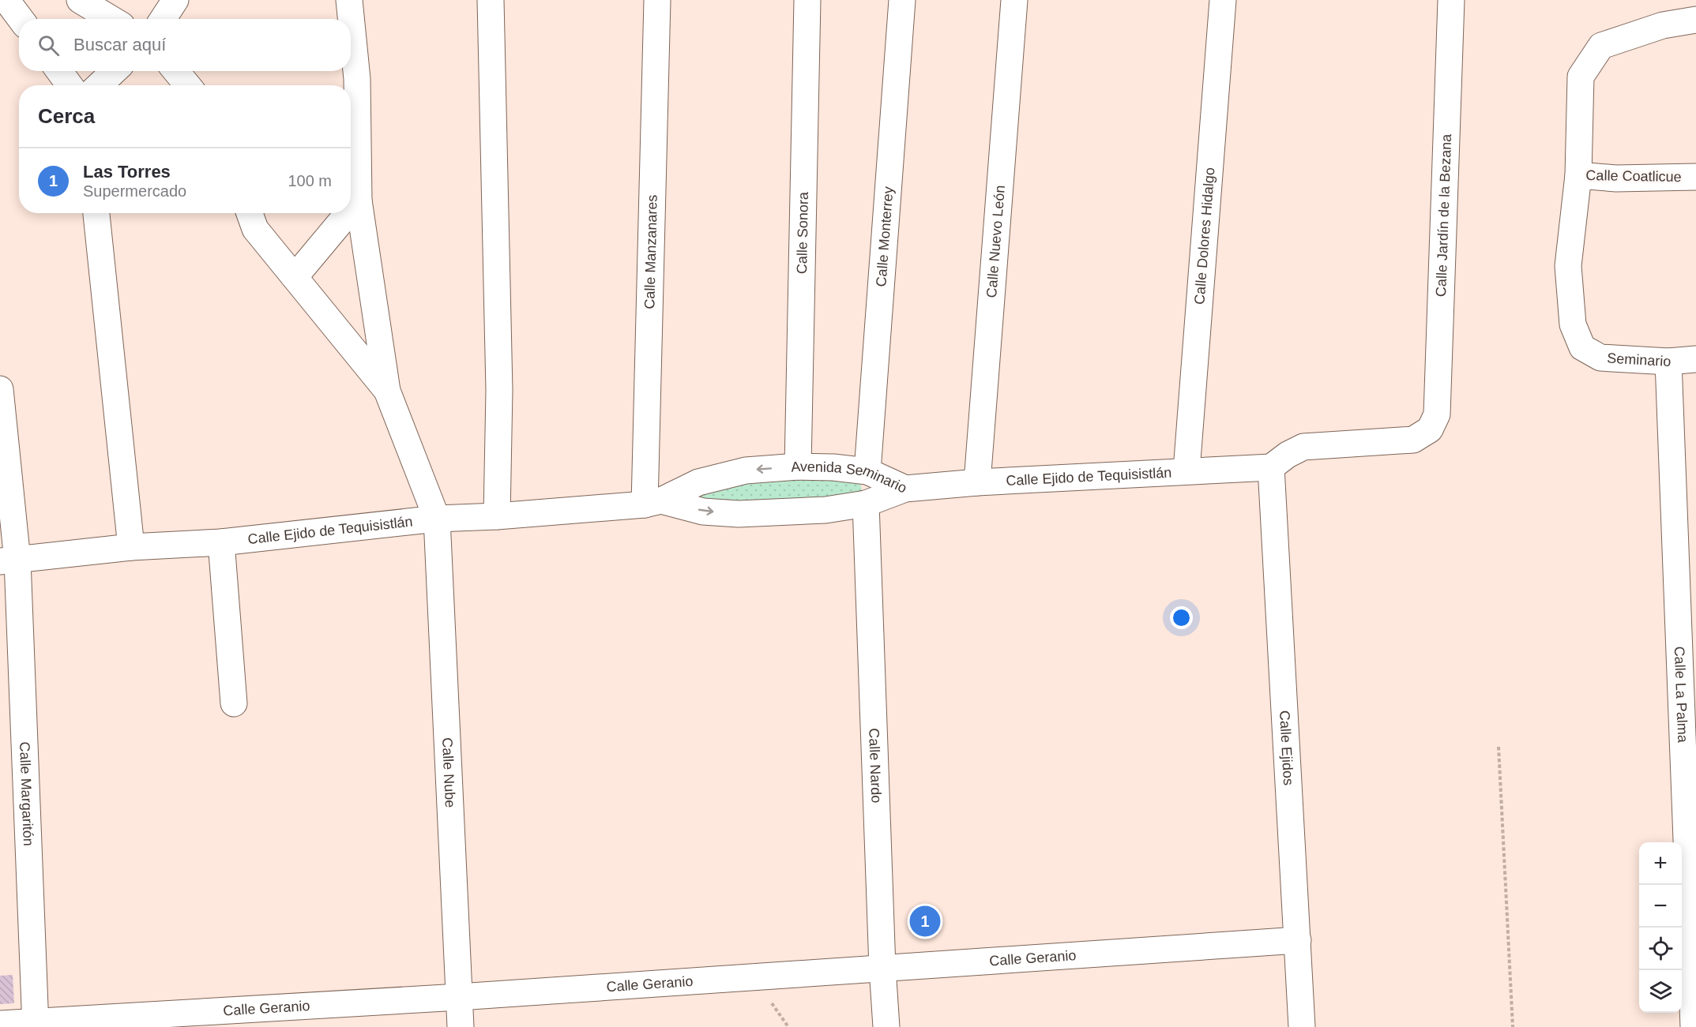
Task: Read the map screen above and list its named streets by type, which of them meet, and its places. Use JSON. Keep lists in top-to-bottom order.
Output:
{
  "streets": {
    "street": [
      "Calle Coatlicue",
      "Calle Jardín de la Bezana",
      "Calle Sonora",
      "Calle Dolores Hidalgo",
      "Calle Monterrey",
      "Calle Nuevo León",
      "Calle Manzanares",
      "Seminario",
      "Calle Ejido de Tequisistlán",
      "Avenida Seminario",
      "Calle La Palma",
      "Calle Ejidos",
      "Calle Nardo",
      "Calle Nube",
      "Calle Margaritón",
      "Calle Geranio"
    ]
  },
  "crossings": [
    ["Calle Coatlicue", "Seminario"],
    ["Calle Jardín de la Bezana", "Calle Ejido de Tequisistlán"],
    ["Calle Jardín de la Bezana", "Calle Ejidos"],
    ["Calle Sonora", "Avenida Seminario"],
    ["Calle Dolores Hidalgo", "Calle Ejido de Tequisistlán"],
    ["Calle Monterrey", "Avenida Seminario"],
    ["Calle Nuevo León", "Calle Ejido de Tequisistlán"],
    ["Calle Manzanares", "Calle Ejido de Tequisistlán"],
    ["Calle Manzanares", "Avenida Seminario"],
    ["Seminario", "Calle La Palma"],
    ["Calle Ejido de Tequisistlán", "Avenida Seminario"],
    ["Calle Ejido de Tequisistlán", "Calle Ejidos"],
    ["Calle Ejido de Tequisistlán", "Calle Nube"],
    ["Calle Ejido de Tequisistlán", "Calle Margaritón"],
    ["Avenida Seminario", "Calle Nardo"],
    ["Calle Ejidos", "Calle Geranio"],
    ["Calle Nardo", "Calle Geranio"],
    ["Calle Nube", "Calle Geranio"],
    ["Calle Margaritón", "Calle Geranio"]
  ],
  "page": {
    "search": "Buscar aquí",
    "heading": "Cerca",
    "list": [
      {
        "mark": "1",
        "name": "Las Torres",
        "note": "Supermercado",
        "value": "100 m"
      }
    ],
    "map_buttons": ["+", "−"],
    "pins": "1"
  }
}
